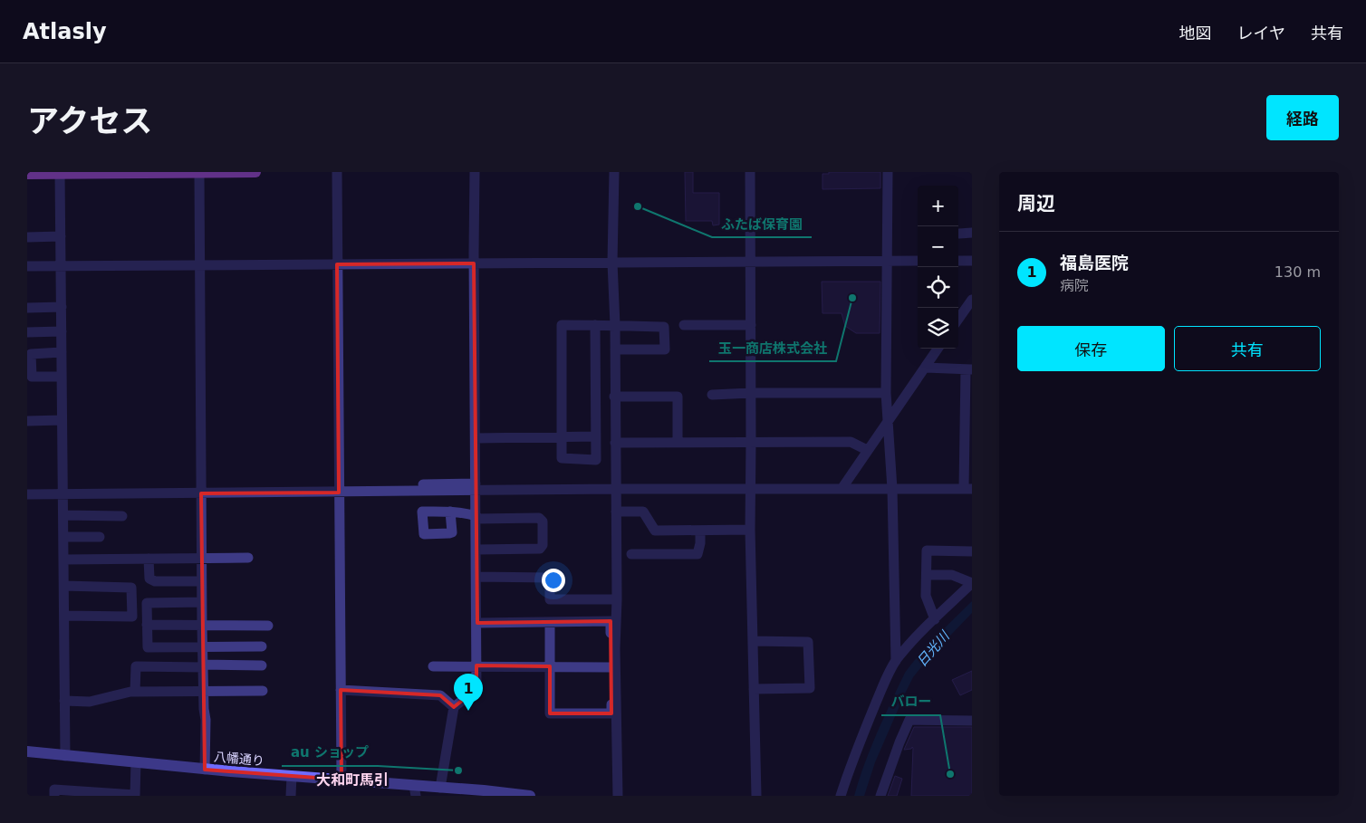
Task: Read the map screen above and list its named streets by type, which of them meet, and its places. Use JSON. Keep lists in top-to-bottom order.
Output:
{
  "streets": {
    "street": ["八幡通り"]
  },
  "districts": ["大和町馬引"],
  "water": ["日光川"],
  "places": [
    "ふたば保育園",
    "玉一商店株式会社",
    "au ショップ",
    "バロー"
  ],
  "page": {
    "header": "Atlasly",
    "nav": ["地図", "レイヤ", "共有"],
    "title": "アクセス",
    "buttons": [
      "経路",
      ["保存", "共有"]
    ],
    "heading": "周辺",
    "map_buttons": ["+", "−"],
    "list": [
      {
        "mark": "1",
        "name": "福島医院",
        "note": "病院",
        "value": "130 m"
      }
    ],
    "pins": "1"
  }
}
